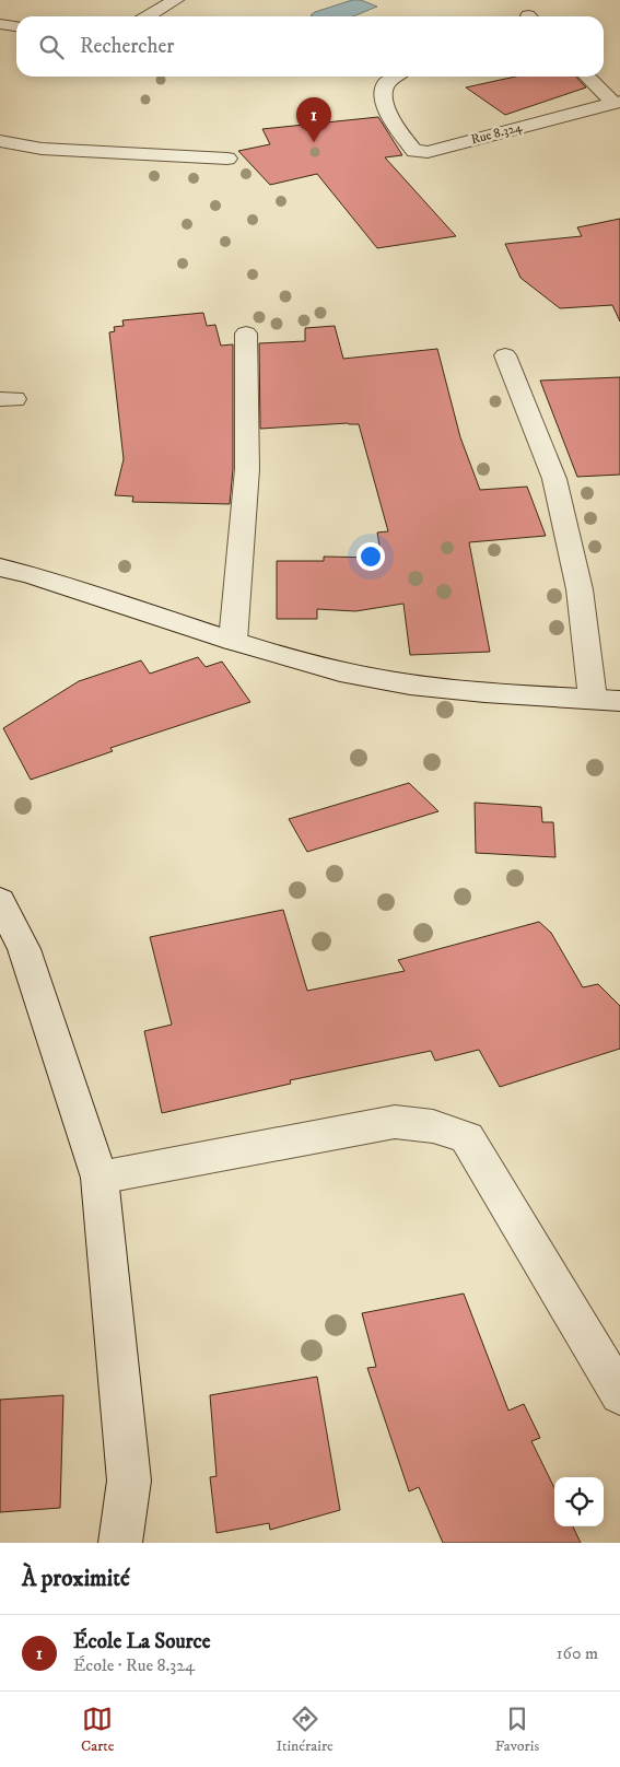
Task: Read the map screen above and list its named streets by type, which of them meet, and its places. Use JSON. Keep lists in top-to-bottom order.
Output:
{
  "streets": {
    "street": ["Rue 8.324"]
  },
  "page": {
    "search": "Rechercher",
    "pins": "1",
    "heading": "À proximité",
    "list": [
      {
        "mark": "1",
        "name": "École La Source",
        "note": "École · Rue 8.324",
        "value": "160 m"
      }
    ],
    "nav": ["Carte", "Itinéraire", "Favoris"]
  }
}
